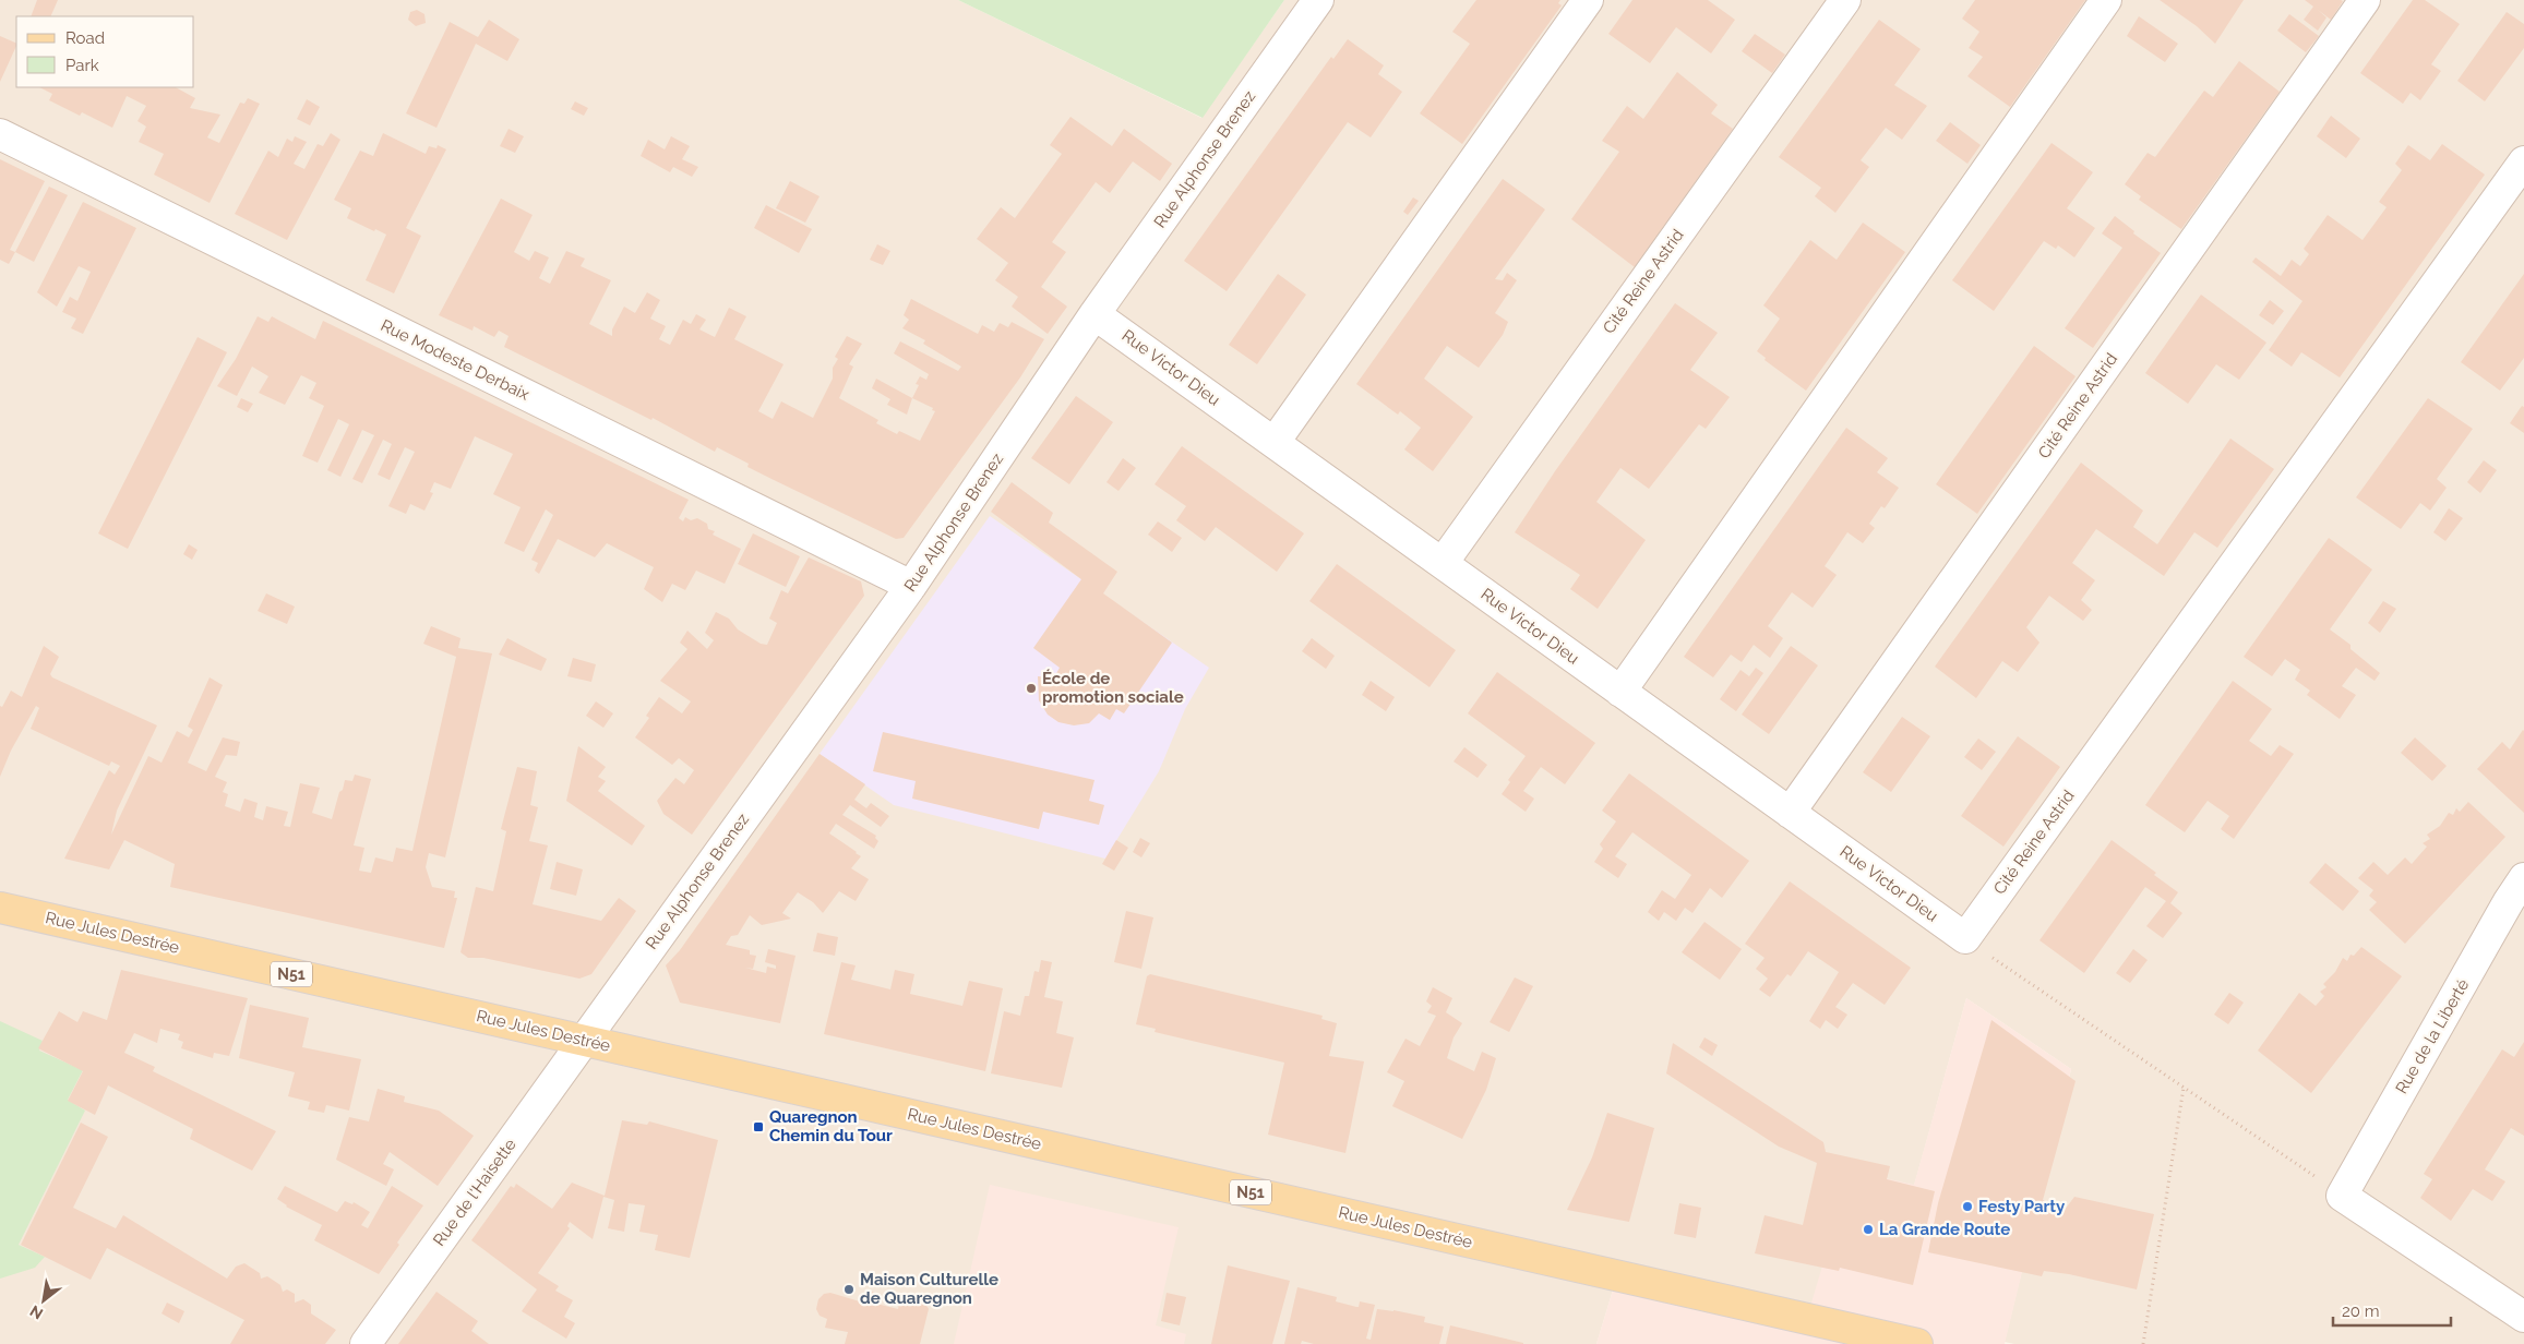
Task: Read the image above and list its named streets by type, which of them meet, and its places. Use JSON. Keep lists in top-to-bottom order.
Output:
{
  "streets": {
    "main road": ["Rue Jules Destrée", "N51"],
    "street": [
      "Rue Alphonse Brenez",
      "Cité Reine Astrid",
      "Rue Modeste Derbaix",
      "Rue Victor Dieu",
      "Rue de la Liberté",
      "Rue de l'Haisette"
    ]
  },
  "crossings": [
    ["Rue Alphonse Brenez", "Rue Modeste Derbaix"],
    ["Rue Alphonse Brenez", "Rue Victor Dieu"],
    ["Rue Alphonse Brenez", "Rue Jules Destrée"],
    ["Rue Alphonse Brenez", "Rue de l'Haisette"],
    ["Cité Reine Astrid", "Rue Victor Dieu"],
    ["Rue Jules Destrée", "Rue de l'Haisette"]
  ],
  "places": {
    "other": [
      "École de promotion sociale",
      "Festy Party",
      "La Grande Route",
      "Maison Culturelle de Quaregnon"
    ],
    "transit": ["Quaregnon Chemin du Tour"]
  },
  "legend": ["Road", "Park"],
  "scale_bar": "20 m",
  "north": "bottom left"
}
